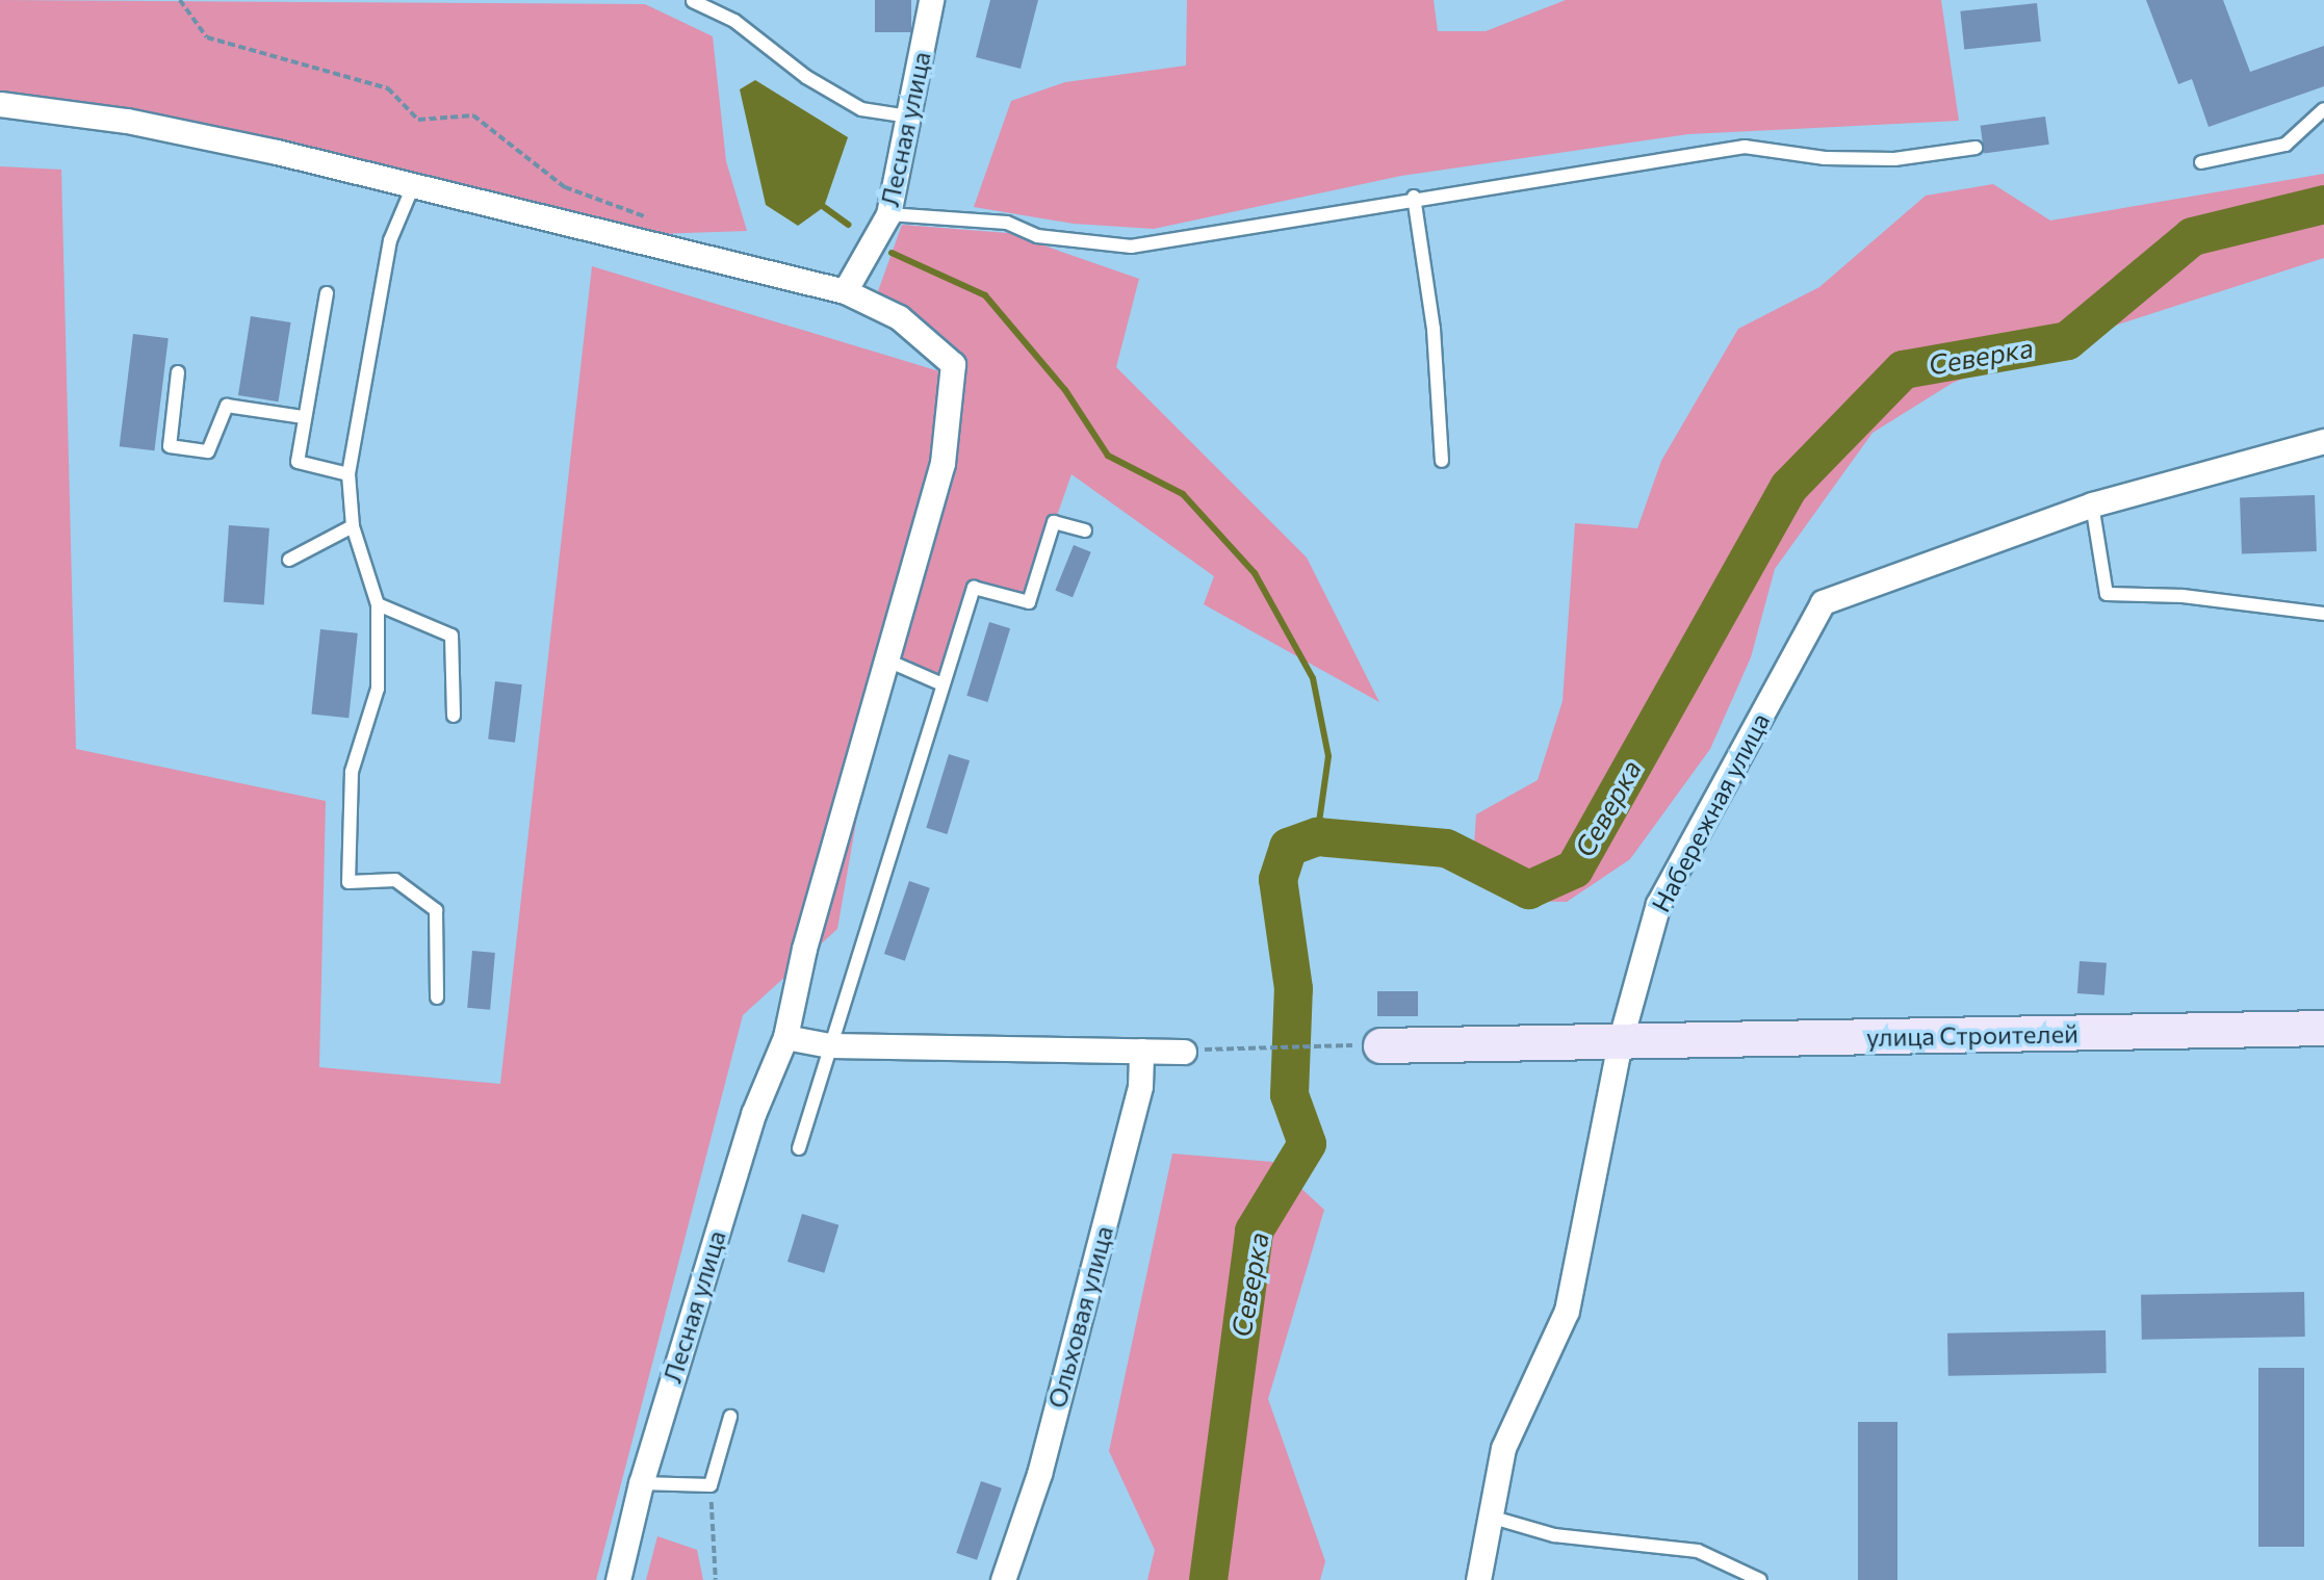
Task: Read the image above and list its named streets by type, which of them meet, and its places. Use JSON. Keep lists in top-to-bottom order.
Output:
{
  "streets": {
    "street": [
      "Лесная улица",
      "Набережная улица",
      "улица Строителей",
      "Ольховая улица"
    ]
  },
  "crossings": [
    ["Набережная улица", "улица Строителей"]
  ],
  "water": ["Северка"]
}
